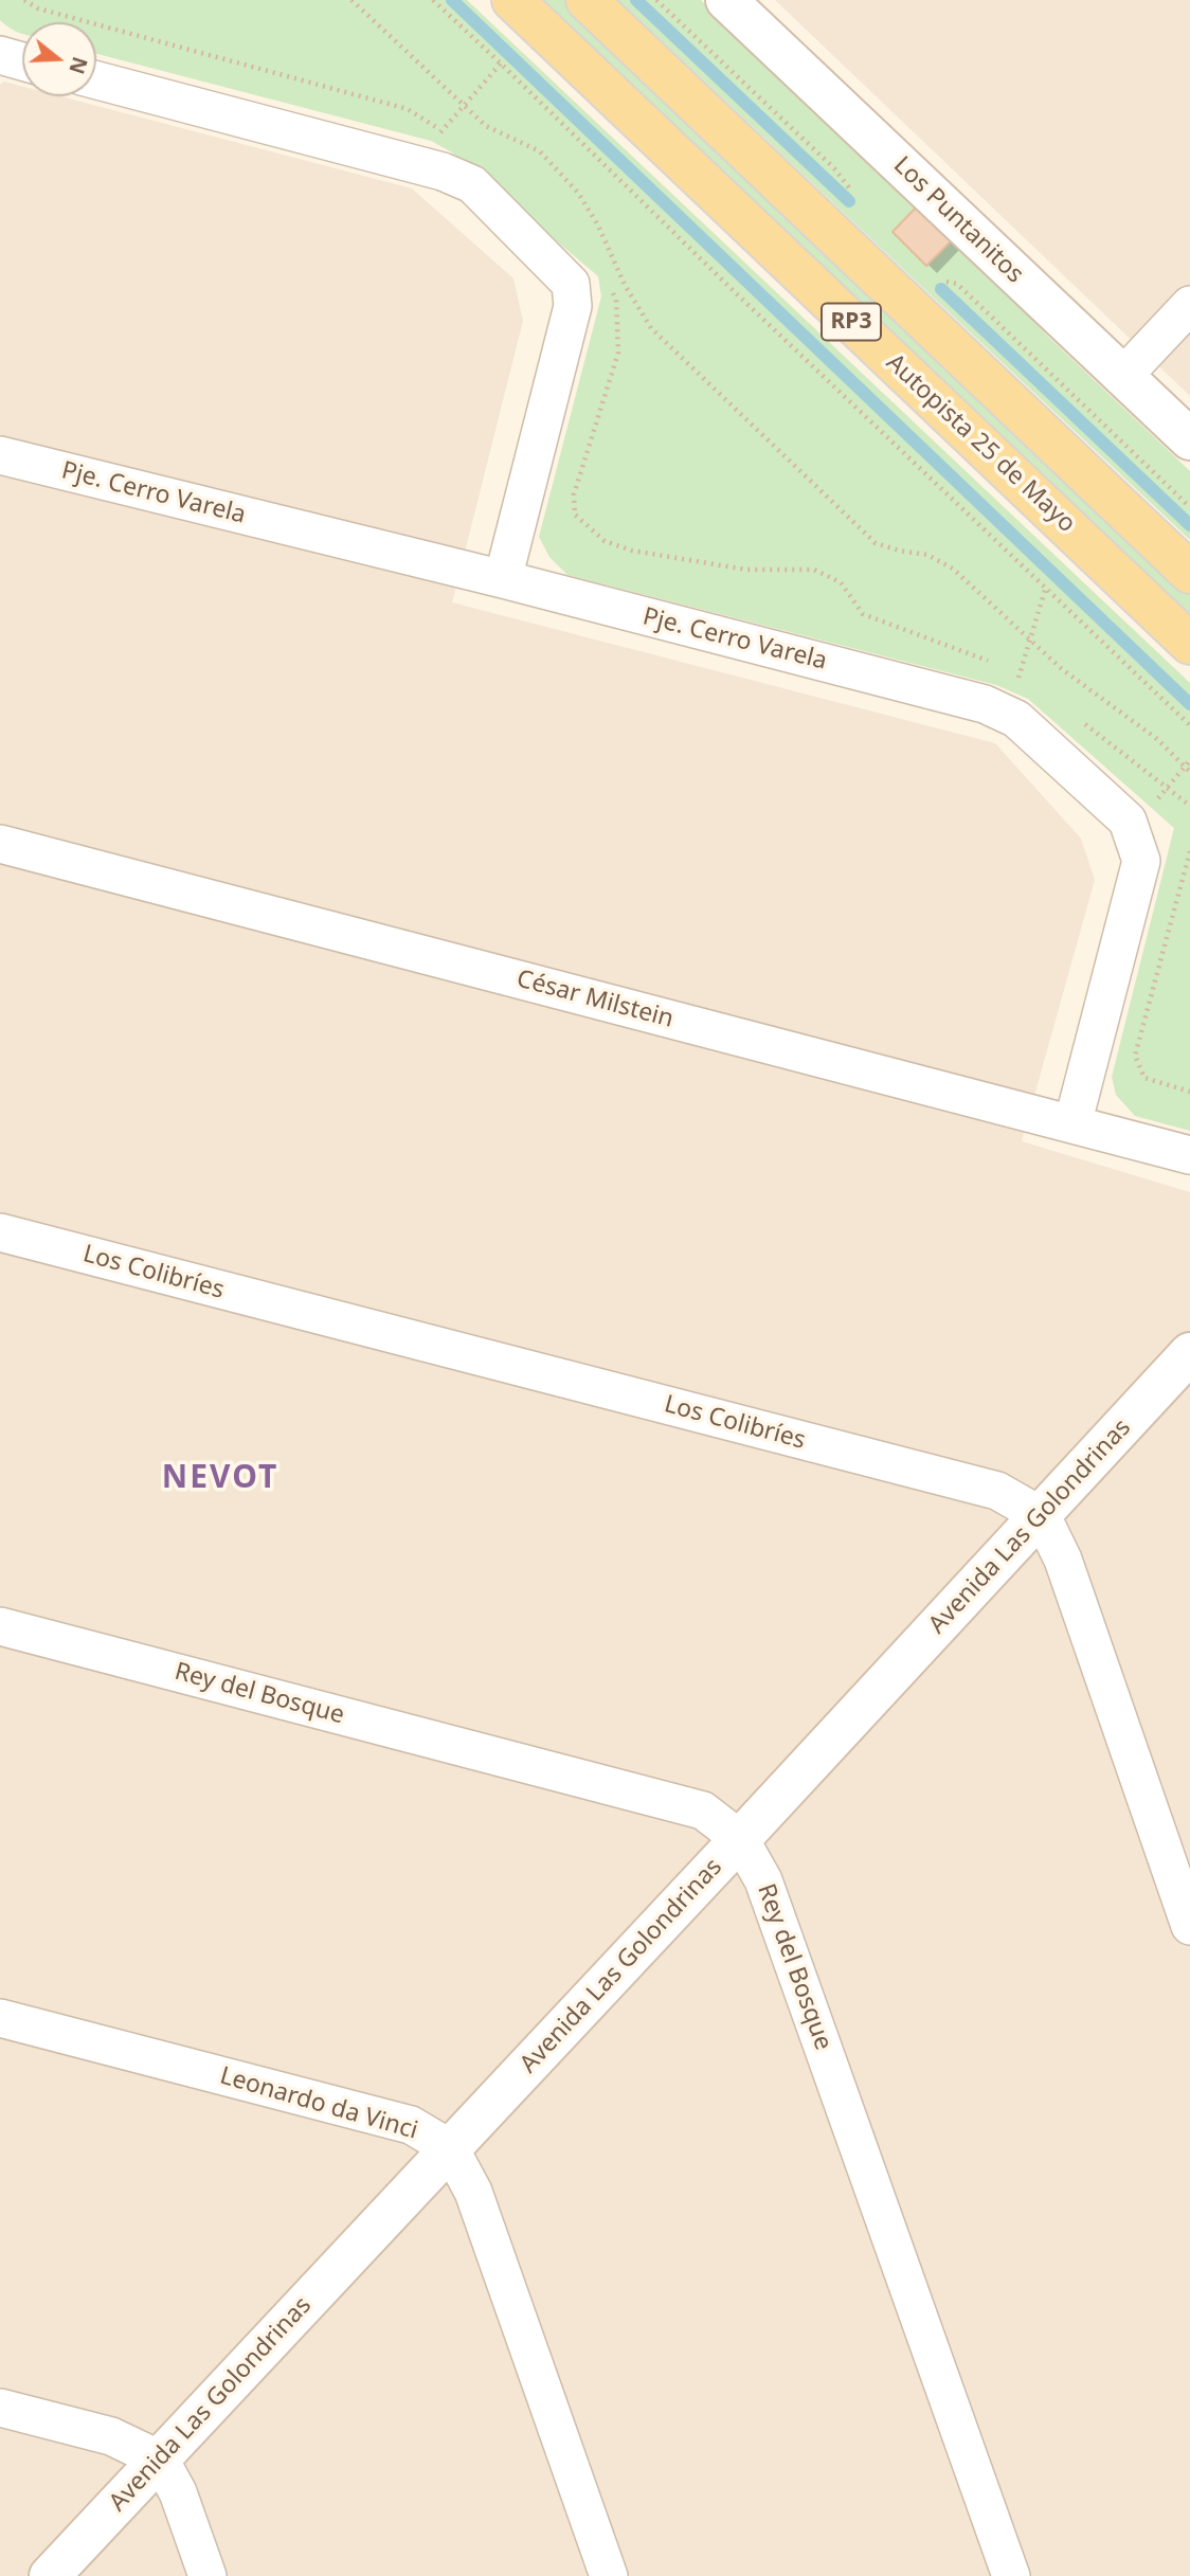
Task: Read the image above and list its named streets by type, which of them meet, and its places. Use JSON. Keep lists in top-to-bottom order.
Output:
{
  "streets": {
    "main road": ["RP3", "Autopista 25 de Mayo"],
    "street": [
      "Los Puntanitos",
      "Pje. Cerro Varela",
      "César Milstein",
      "Los Colibríes",
      "Avenida Las Golondrinas",
      "Rey del Bosque",
      "Leonardo da Vinci"
    ]
  },
  "crossings": [
    ["Pje. Cerro Varela", "César Milstein"],
    ["Los Colibríes", "Avenida Las Golondrinas"],
    ["Avenida Las Golondrinas", "Rey del Bosque"],
    ["Avenida Las Golondrinas", "Leonardo da Vinci"]
  ],
  "districts": ["NEVOT"],
  "north": "right"
}
